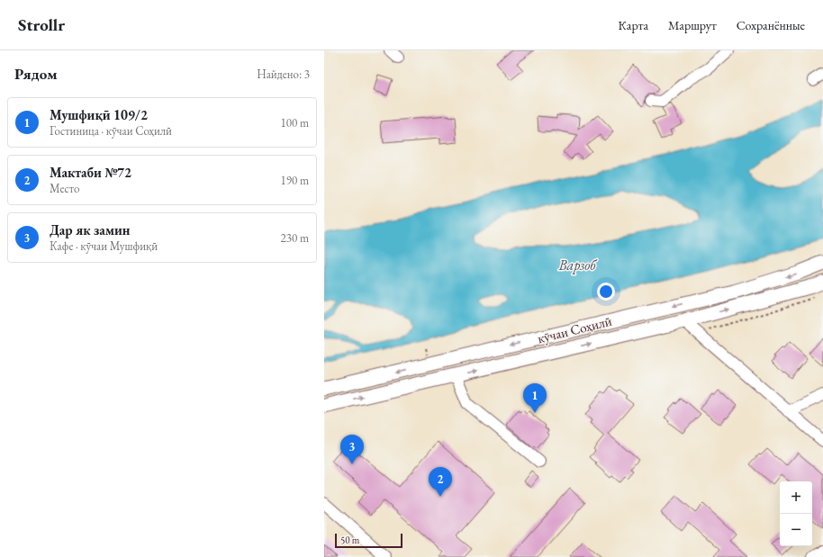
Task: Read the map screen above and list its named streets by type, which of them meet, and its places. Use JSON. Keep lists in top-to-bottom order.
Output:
{
  "streets": {
    "main road": ["кӯчаи Соҳилӣ"]
  },
  "water": ["Варзоб"],
  "scale_bar": "50 m",
  "page": {
    "header": "Strollr",
    "nav": ["Карта", "Маршрут", "Сохранённые"],
    "heading": ["Рядом", "Найдено: 3"],
    "list": [
      {
        "mark": "1",
        "name": "Мушфиқӣ 109/2",
        "note": "Гостиница · кӯчаи Соҳилӣ",
        "value": "100 m"
      },
      {
        "mark": "2",
        "name": "Мактаби №72",
        "note": "Место",
        "value": "190 m"
      },
      {
        "mark": "3",
        "name": "Дар як замин",
        "note": "Кафе · кӯчаи Мушфиқӣ",
        "value": "230 m"
      }
    ],
    "pins": ["1", "3", "2"],
    "map_buttons": ["+", "−"],
    "scale": "50 m"
  }
}
